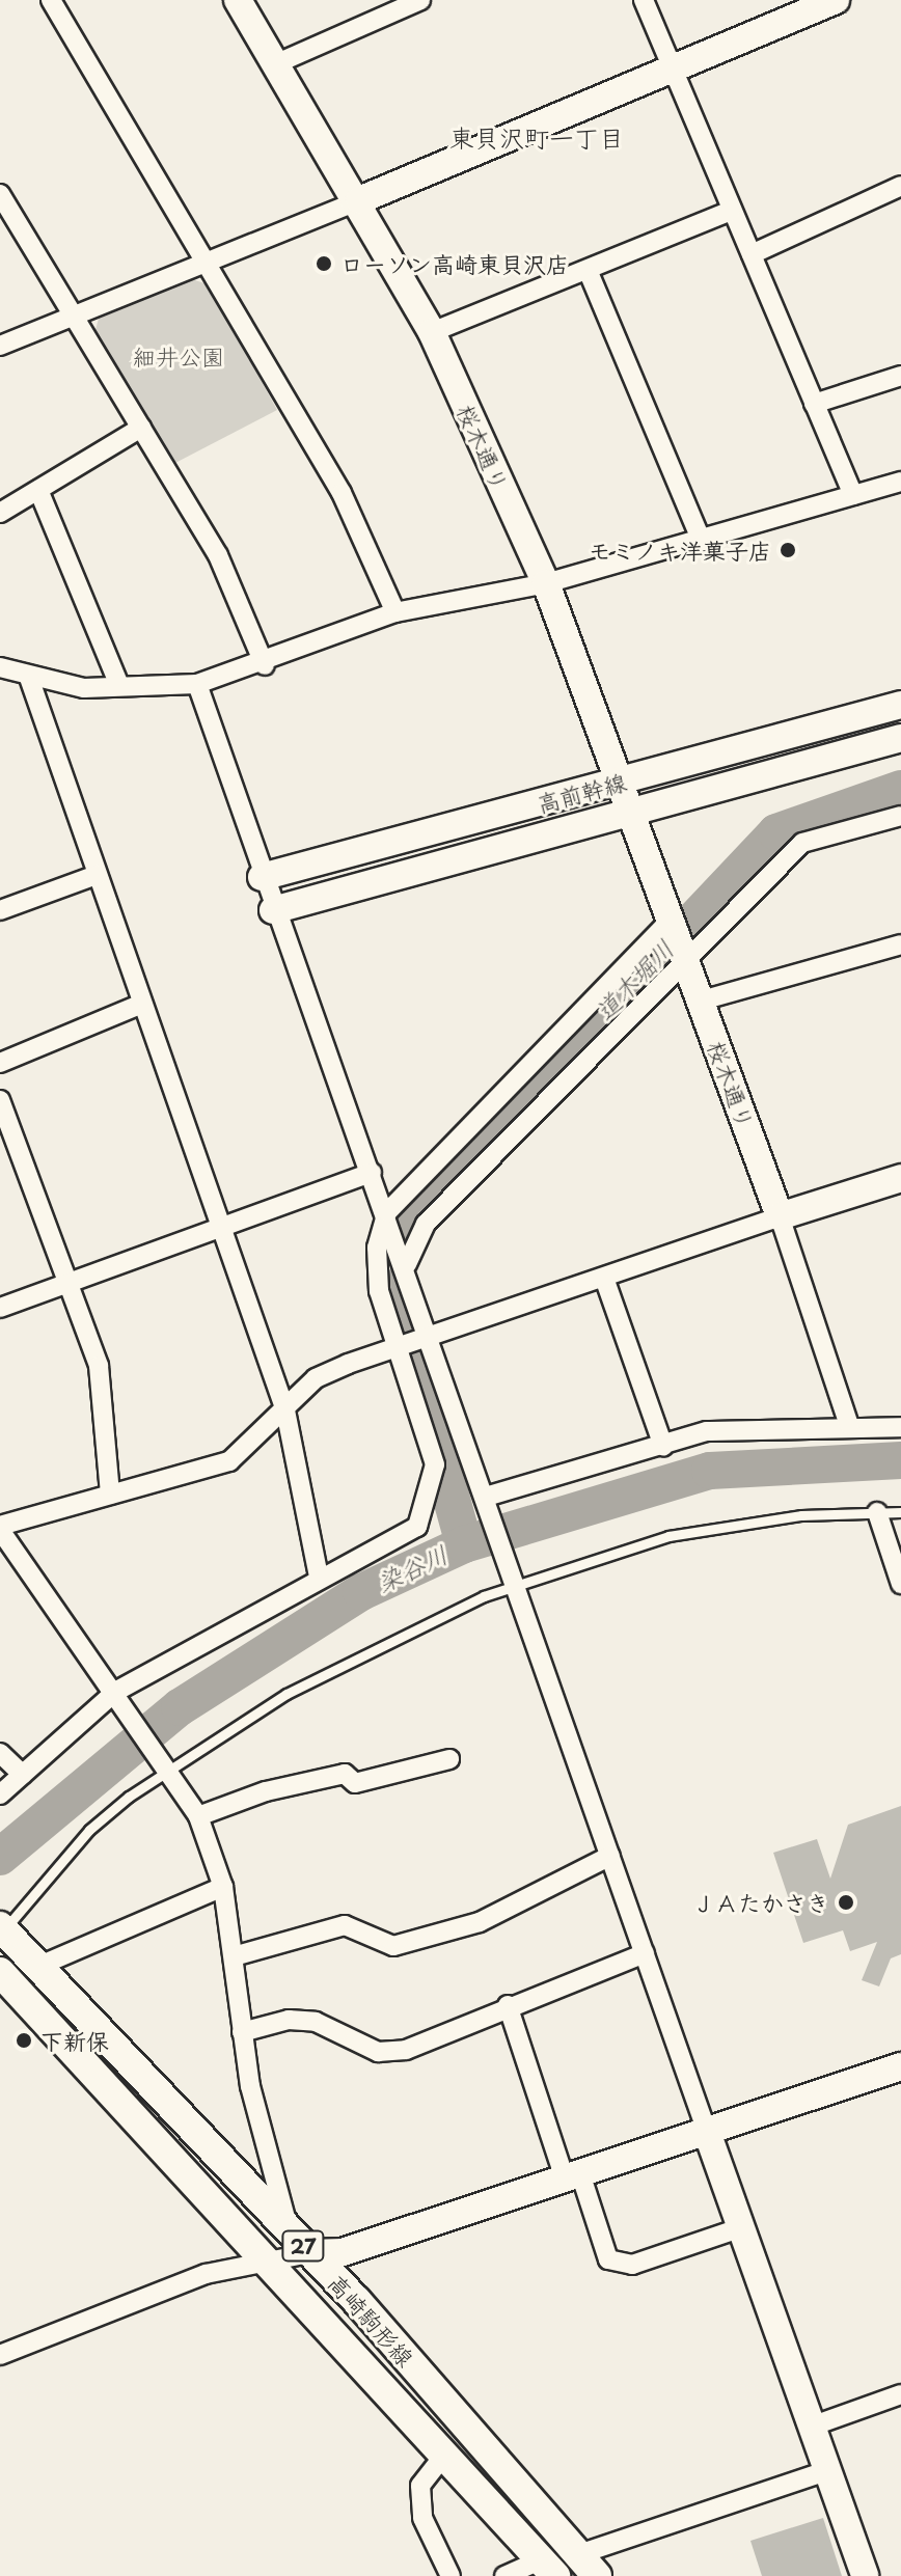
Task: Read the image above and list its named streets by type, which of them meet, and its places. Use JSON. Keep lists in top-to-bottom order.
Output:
{
  "streets": {
    "main road": ["27", "高崎駒形線"],
    "street": ["桜木通り", "高前幹線"]
  },
  "crossings": [
    ["桜木通り", "高前幹線"]
  ],
  "districts": ["東貝沢町一丁目"],
  "water": ["道木堀川", "染谷川"],
  "parks": ["細井公園"],
  "places": [
    "ローソン高崎東貝沢店",
    "モミノキ洋菓子店",
    "ＪＡたかさき",
    "下新保"
  ]
}
